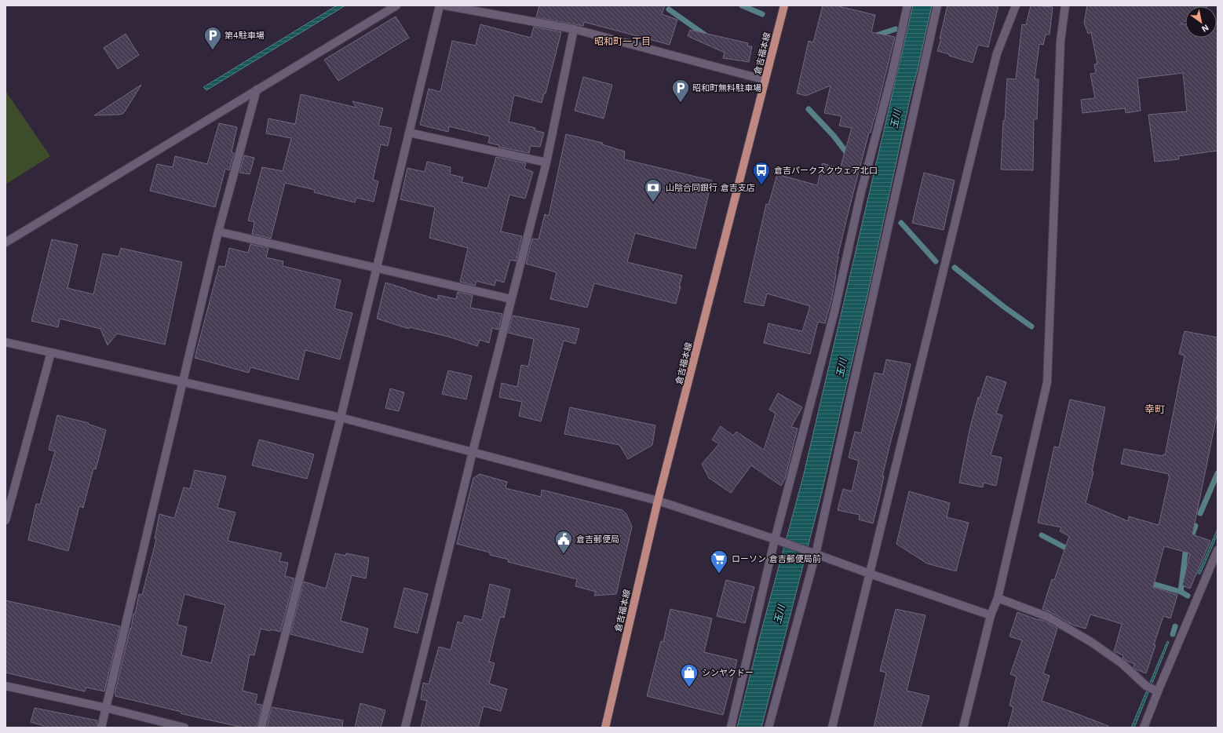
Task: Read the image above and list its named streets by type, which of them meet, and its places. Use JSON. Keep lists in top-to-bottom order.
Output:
{
  "streets": {
    "main road": ["倉吉福本線"]
  },
  "districts": ["昭和町一丁目", "幸町"],
  "water": ["玉川"],
  "places": {
    "parking": ["第4駐車場", "昭和町無料駐車場"],
    "bus stop": ["倉吉パークスクウェア北口"],
    "bank": ["山陰合同銀行 倉吉支店"],
    "public building": ["倉吉郵便局"],
    "supermarket": ["ローソン 倉吉郵便局前"],
    "shop": ["シンヤクドー"]
  },
  "north": "bottom right"
}
